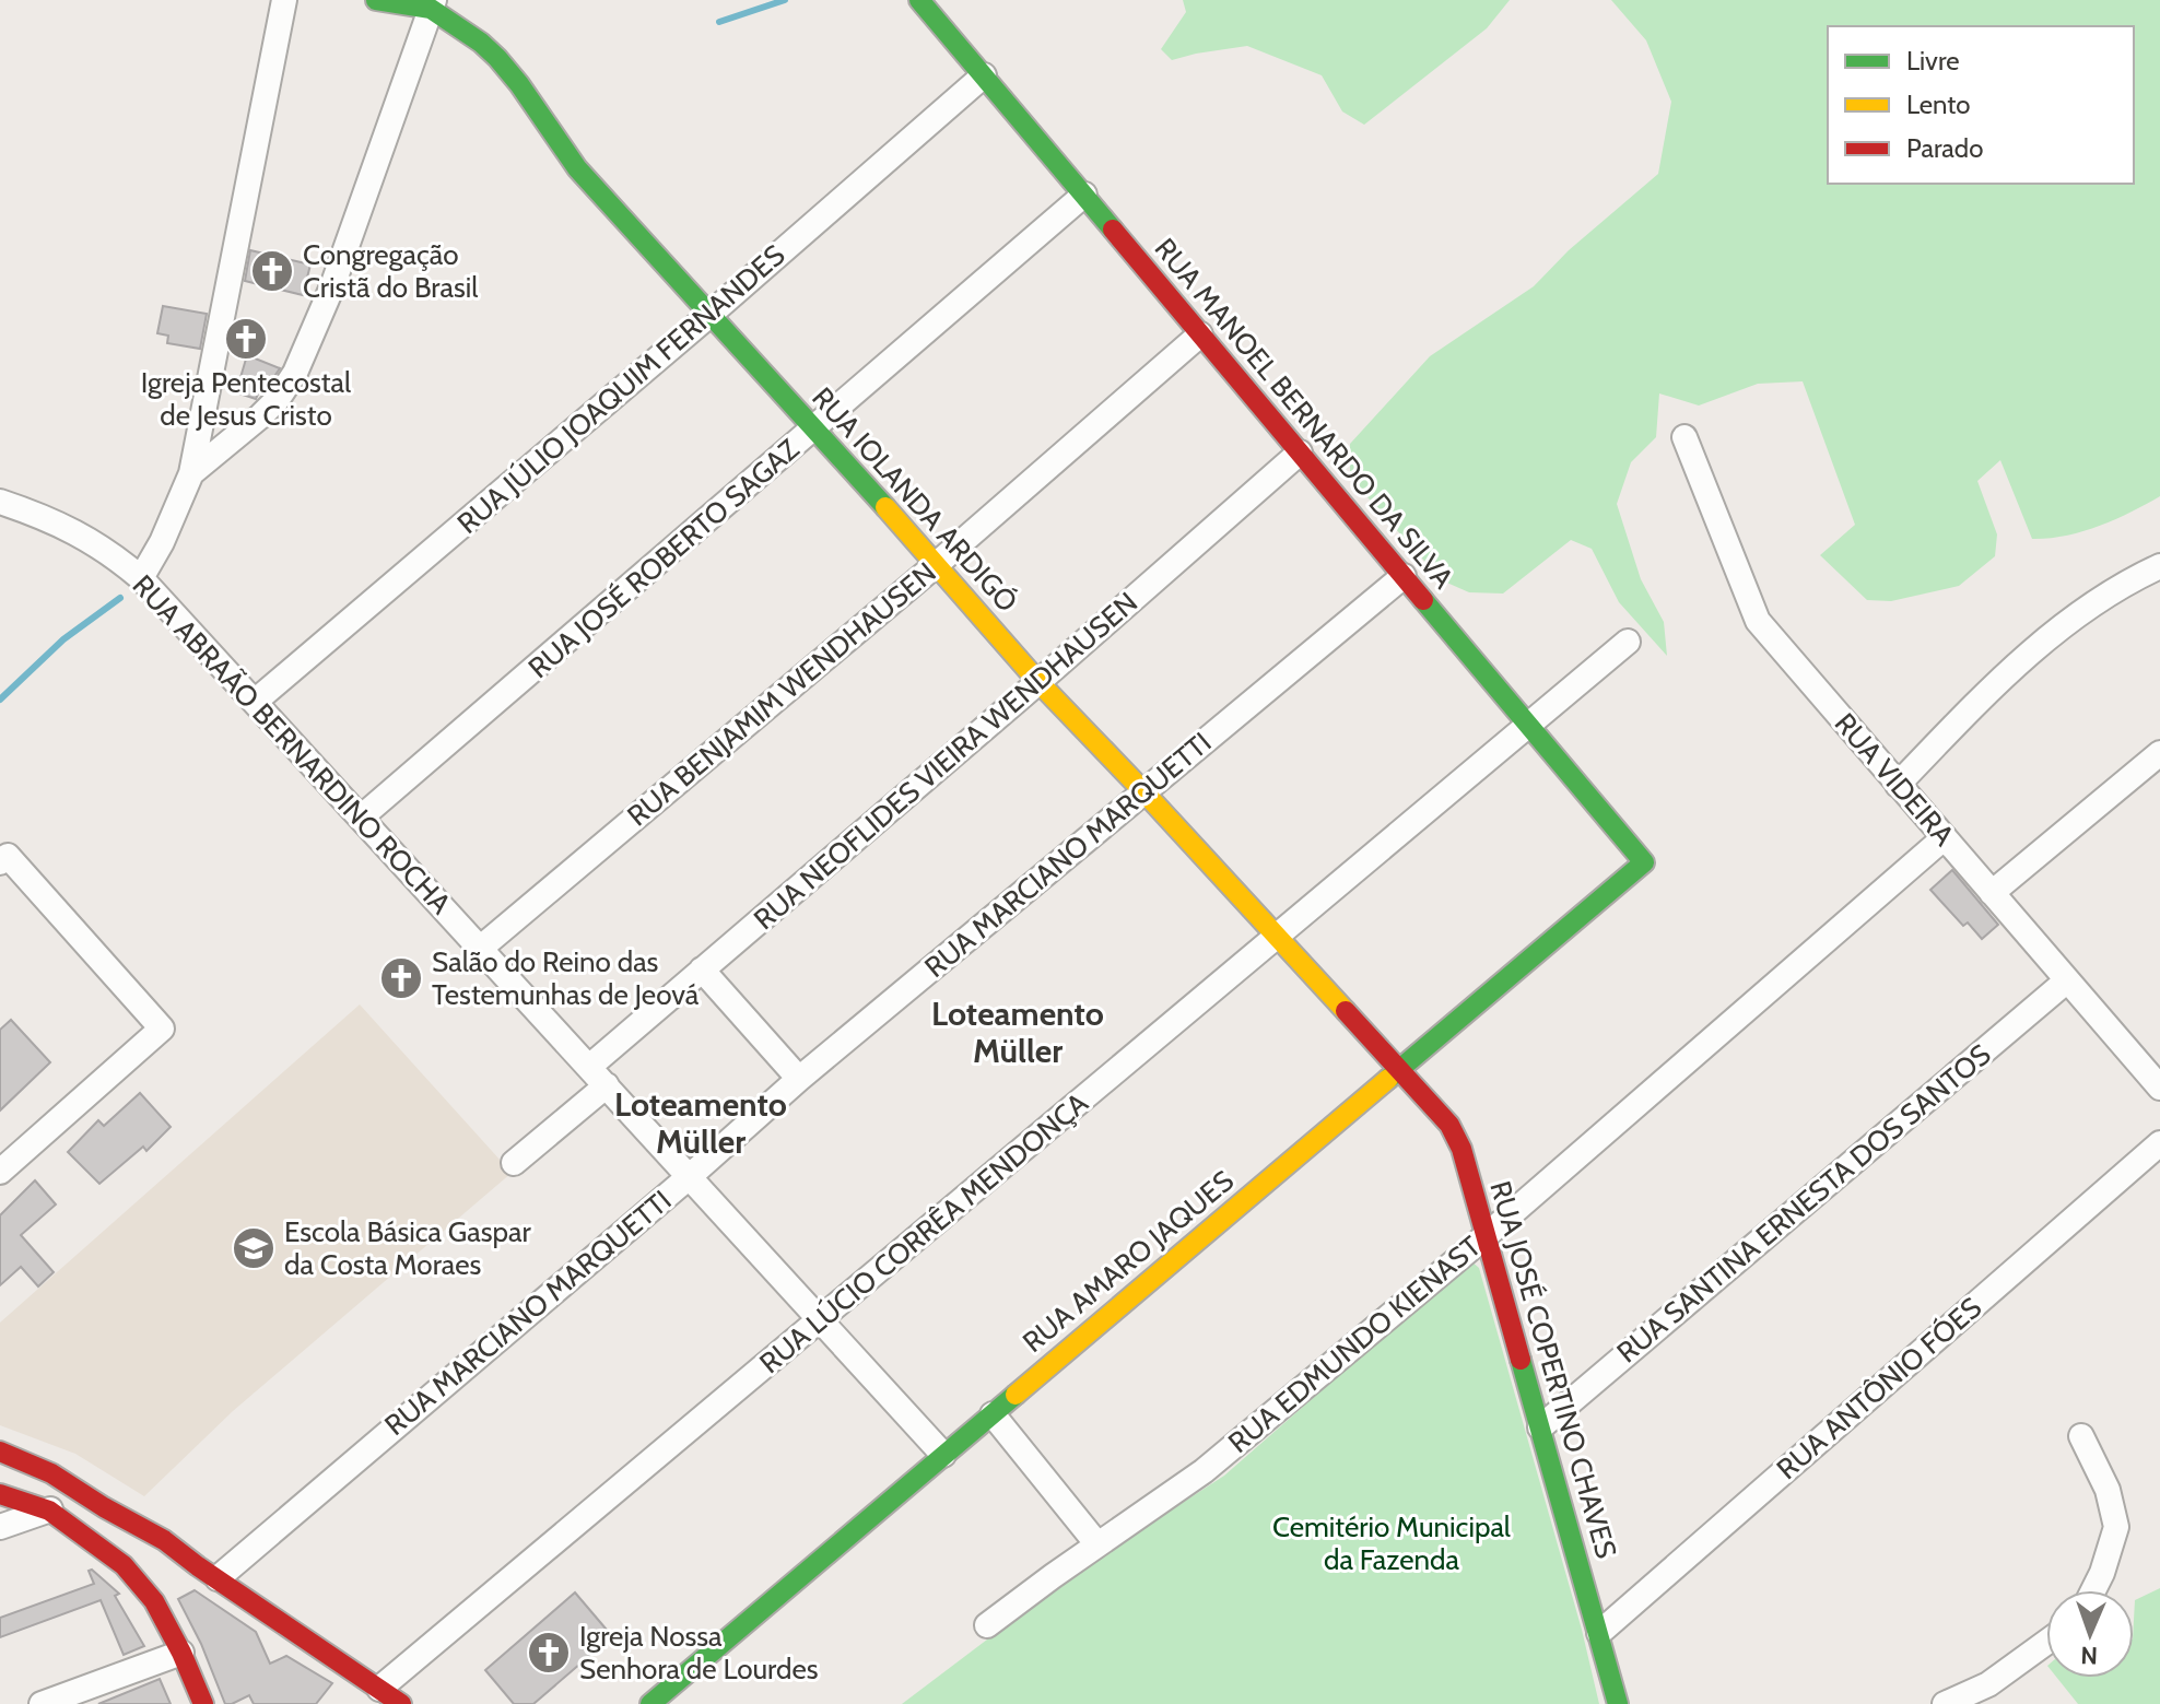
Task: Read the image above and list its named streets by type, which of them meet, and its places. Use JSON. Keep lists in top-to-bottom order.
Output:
{
  "streets": {
    "street": [
      "RUA JÚLIO JOAQUIM FERNANDES",
      "RUA MANOEL BERNARDO DA SILVA",
      "RUA IOLANDA ARDIGÓ",
      "RUA JOSÉ ROBERTO SAGAZ",
      "RUA BENJAMIM WENDHAUSEN",
      "RUA ABRAÃO BERNARDINO ROCHA",
      "RUA NEOFLIDES VIEIRA WENDHAUSEN",
      "RUA VIDEIRA",
      "RUA MARCIANO MARQUETTI",
      "RUA SANTINA ERNESTA DOS SANTOS",
      "RUA LÚCIO CORRÊA MENDONÇA",
      "RUA AMARO JAQUES",
      "RUA EDMUNDO KIENAST",
      "RUA JOSÉ COPERTINO CHAVES",
      "RUA ANTÔNIO FÓES"
    ]
  },
  "crossings": [
    ["RUA JÚLIO JOAQUIM FERNANDES", "RUA MANOEL BERNARDO DA SILVA"],
    ["RUA JÚLIO JOAQUIM FERNANDES", "RUA IOLANDA ARDIGÓ"],
    ["RUA JÚLIO JOAQUIM FERNANDES", "RUA ABRAÃO BERNARDINO ROCHA"],
    ["RUA MANOEL BERNARDO DA SILVA", "RUA JOSÉ ROBERTO SAGAZ"],
    ["RUA MANOEL BERNARDO DA SILVA", "RUA BENJAMIM WENDHAUSEN"],
    ["RUA MANOEL BERNARDO DA SILVA", "RUA NEOFLIDES VIEIRA WENDHAUSEN"],
    ["RUA MANOEL BERNARDO DA SILVA", "RUA MARCIANO MARQUETTI"],
    ["RUA MANOEL BERNARDO DA SILVA", "RUA LÚCIO CORRÊA MENDONÇA"],
    ["RUA MANOEL BERNARDO DA SILVA", "RUA AMARO JAQUES"],
    ["RUA IOLANDA ARDIGÓ", "RUA JOSÉ ROBERTO SAGAZ"],
    ["RUA IOLANDA ARDIGÓ", "RUA BENJAMIM WENDHAUSEN"],
    ["RUA IOLANDA ARDIGÓ", "RUA NEOFLIDES VIEIRA WENDHAUSEN"],
    ["RUA IOLANDA ARDIGÓ", "RUA MARCIANO MARQUETTI"],
    ["RUA IOLANDA ARDIGÓ", "RUA LÚCIO CORRÊA MENDONÇA"],
    ["RUA IOLANDA ARDIGÓ", "RUA AMARO JAQUES"],
    ["RUA IOLANDA ARDIGÓ", "RUA JOSÉ COPERTINO CHAVES"],
    ["RUA JOSÉ ROBERTO SAGAZ", "RUA ABRAÃO BERNARDINO ROCHA"],
    ["RUA BENJAMIM WENDHAUSEN", "RUA ABRAÃO BERNARDINO ROCHA"],
    ["RUA ABRAÃO BERNARDINO ROCHA", "RUA NEOFLIDES VIEIRA WENDHAUSEN"],
    ["RUA ABRAÃO BERNARDINO ROCHA", "RUA MARCIANO MARQUETTI"],
    ["RUA ABRAÃO BERNARDINO ROCHA", "RUA LÚCIO CORRÊA MENDONÇA"],
    ["RUA ABRAÃO BERNARDINO ROCHA", "RUA AMARO JAQUES"],
    ["RUA VIDEIRA", "RUA SANTINA ERNESTA DOS SANTOS"],
    ["RUA VIDEIRA", "RUA EDMUNDO KIENAST"],
    ["RUA SANTINA ERNESTA DOS SANTOS", "RUA JOSÉ COPERTINO CHAVES"],
    ["RUA AMARO JAQUES", "RUA JOSÉ COPERTINO CHAVES"],
    ["RUA EDMUNDO KIENAST", "RUA JOSÉ COPERTINO CHAVES"],
    ["RUA JOSÉ COPERTINO CHAVES", "RUA ANTÔNIO FÓES"]
  ],
  "districts": ["Loteamento Müller", "Loteamento Müller"],
  "parks": ["Cemitério Municipal da Fazenda"],
  "places": {
    "church": [
      "Congregação Cristã do Brasil",
      "Igreja Pentecostal de Jesus Cristo",
      "Salão do Reino das Testemunhas de Jeová",
      "Igreja Nossa Senhora de Lourdes"
    ],
    "school or university": ["Escola Básica Gaspar da Costa Moraes"]
  },
  "legend": ["Livre", "Lento", "Parado"],
  "north": "bottom"
}
